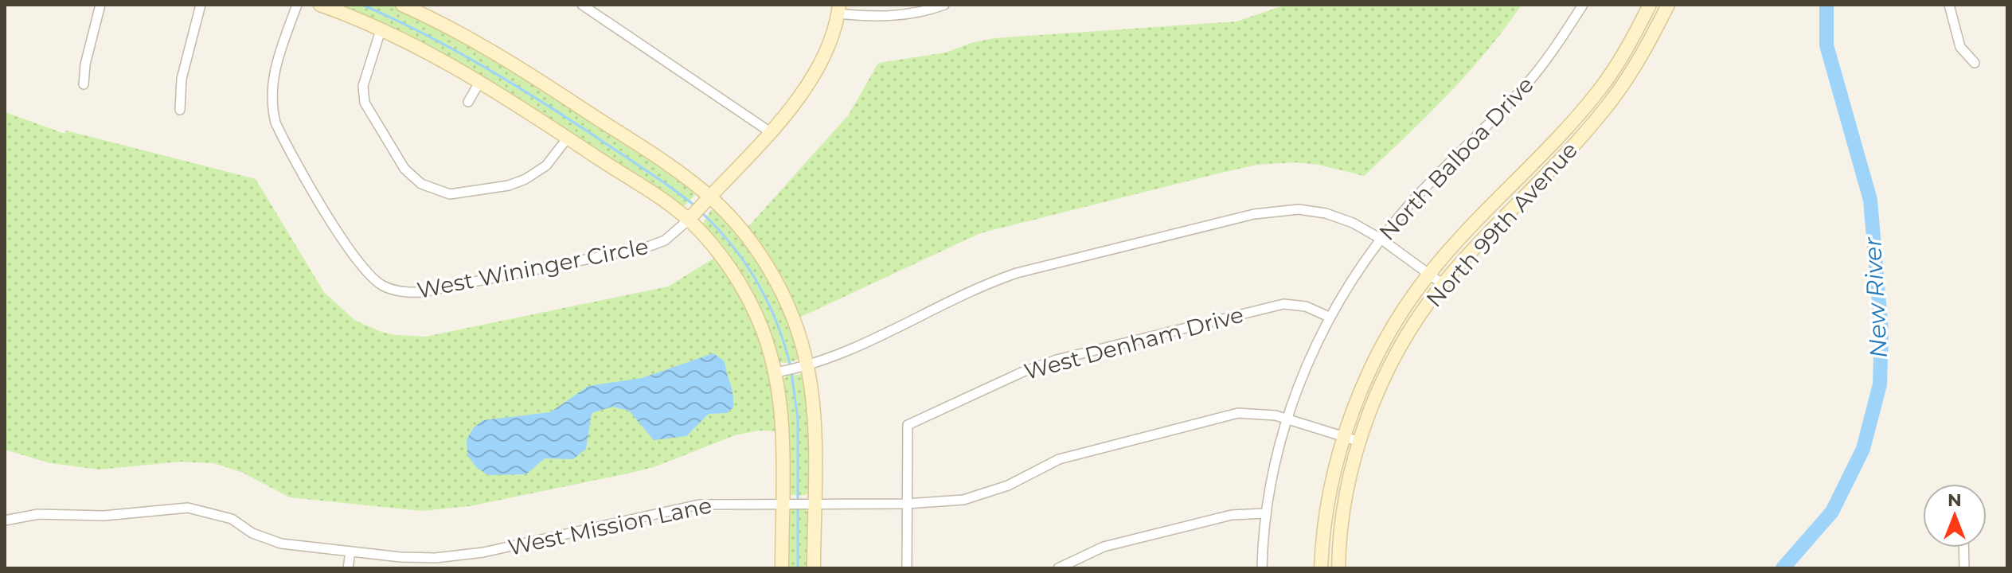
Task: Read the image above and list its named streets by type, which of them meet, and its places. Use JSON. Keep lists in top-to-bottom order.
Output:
{
  "streets": {
    "street": [
      "North Balboa Drive",
      "North 99th Avenue",
      "West Wininger Circle",
      "West Denham Drive",
      "West Mission Lane"
    ]
  },
  "crossings": [
    ["North Balboa Drive", "West Denham Drive"],
    ["North Balboa Drive", "West Mission Lane"],
    ["North 99th Avenue", "West Mission Lane"],
    ["West Denham Drive", "West Mission Lane"]
  ],
  "water": ["New River"],
  "north": "top"
}
